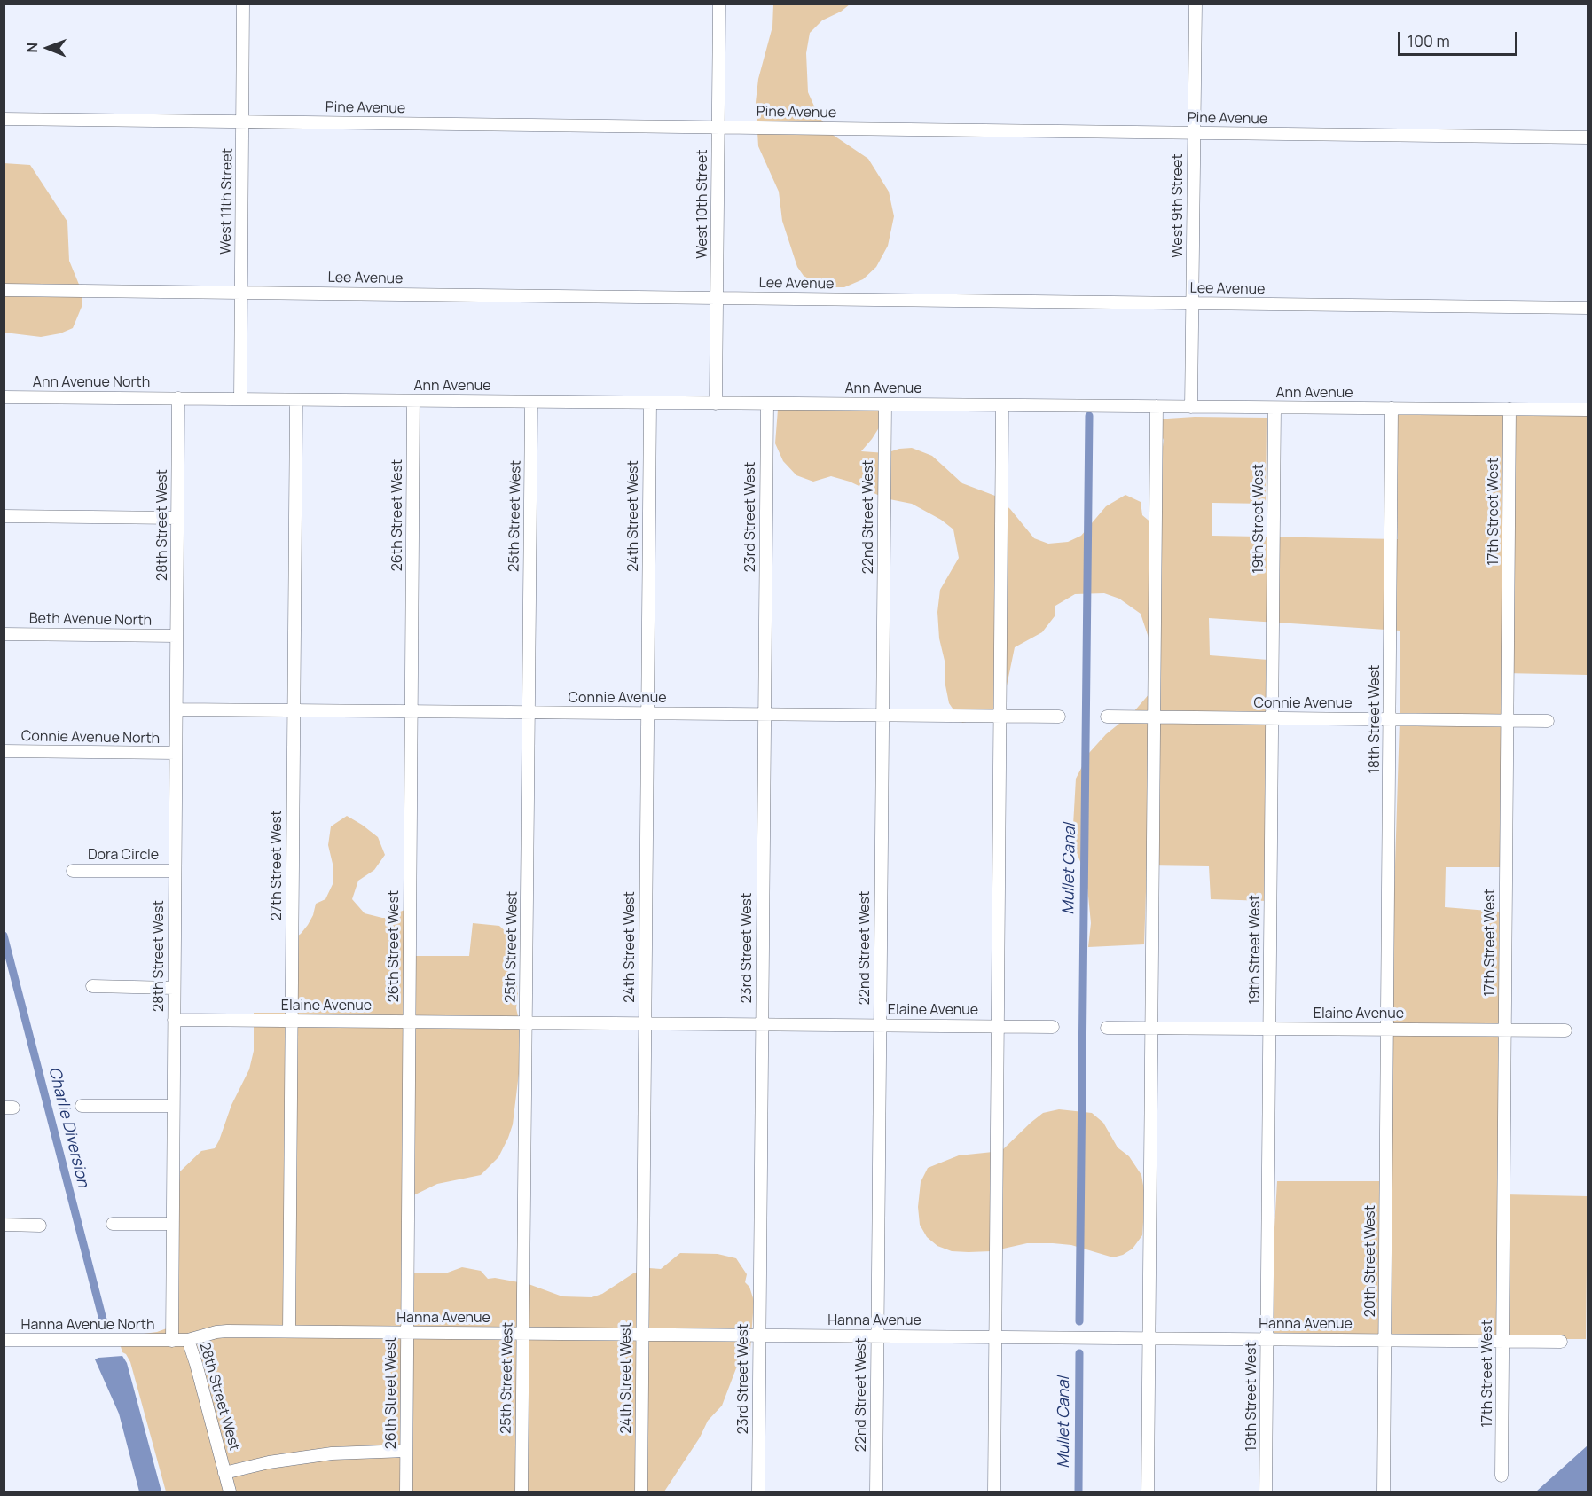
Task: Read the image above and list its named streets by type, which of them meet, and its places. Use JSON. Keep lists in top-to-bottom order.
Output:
{
  "streets": {
    "street": [
      "Pine Avenue",
      "West 11th Street",
      "West 10th Street",
      "West 9th Street",
      "Lee Avenue",
      "Ann Avenue North",
      "Ann Avenue",
      "17th Street West",
      "26th Street West",
      "25th Street West",
      "24th Street West",
      "23rd Street West",
      "22nd Street West",
      "19th Street West",
      "28th Street West",
      "Beth Avenue North",
      "Connie Avenue",
      "18th Street West",
      "Connie Avenue North",
      "Dora Circle",
      "27th Street West",
      "Elaine Avenue",
      "20th Street West",
      "Hanna Avenue",
      "Hanna Avenue North"
    ]
  },
  "crossings": [
    ["Pine Avenue", "West 11th Street"],
    ["Pine Avenue", "West 10th Street"],
    ["Pine Avenue", "West 9th Street"],
    ["West 11th Street", "Lee Avenue"],
    ["West 11th Street", "Ann Avenue"],
    ["West 10th Street", "Lee Avenue"],
    ["West 10th Street", "Ann Avenue"],
    ["West 9th Street", "Lee Avenue"],
    ["West 9th Street", "Ann Avenue"],
    ["Ann Avenue North", "Ann Avenue"],
    ["Ann Avenue North", "28th Street West"],
    ["Ann Avenue", "17th Street West"],
    ["Ann Avenue", "26th Street West"],
    ["Ann Avenue", "25th Street West"],
    ["Ann Avenue", "24th Street West"],
    ["Ann Avenue", "23rd Street West"],
    ["Ann Avenue", "22nd Street West"],
    ["Ann Avenue", "19th Street West"],
    ["Ann Avenue", "28th Street West"],
    ["Ann Avenue", "18th Street West"],
    ["Ann Avenue", "27th Street West"],
    ["17th Street West", "Connie Avenue"],
    ["17th Street West", "Elaine Avenue"],
    ["17th Street West", "Hanna Avenue"],
    ["26th Street West", "Connie Avenue"],
    ["26th Street West", "Elaine Avenue"],
    ["26th Street West", "Hanna Avenue"],
    ["25th Street West", "Connie Avenue"],
    ["25th Street West", "Elaine Avenue"],
    ["25th Street West", "Hanna Avenue"],
    ["24th Street West", "Connie Avenue"],
    ["24th Street West", "Elaine Avenue"],
    ["24th Street West", "Hanna Avenue"],
    ["23rd Street West", "Connie Avenue"],
    ["23rd Street West", "Elaine Avenue"],
    ["23rd Street West", "Hanna Avenue"],
    ["22nd Street West", "Connie Avenue"],
    ["22nd Street West", "Elaine Avenue"],
    ["22nd Street West", "Hanna Avenue"],
    ["19th Street West", "Connie Avenue"],
    ["19th Street West", "Elaine Avenue"],
    ["19th Street West", "Hanna Avenue"],
    ["28th Street West", "Beth Avenue North"],
    ["28th Street West", "Connie Avenue"],
    ["28th Street West", "Connie Avenue North"],
    ["28th Street West", "Dora Circle"],
    ["28th Street West", "Elaine Avenue"],
    ["28th Street West", "Hanna Avenue"],
    ["28th Street West", "Hanna Avenue North"],
    ["Connie Avenue", "18th Street West"],
    ["Connie Avenue", "27th Street West"],
    ["18th Street West", "Elaine Avenue"],
    ["18th Street West", "20th Street West"],
    ["27th Street West", "Elaine Avenue"],
    ["27th Street West", "Hanna Avenue"],
    ["Elaine Avenue", "20th Street West"],
    ["20th Street West", "Hanna Avenue"]
  ],
  "water": ["Mullet Canal", "Charlie Diversion"],
  "scale_bar": "100 m",
  "north": "left"
}
